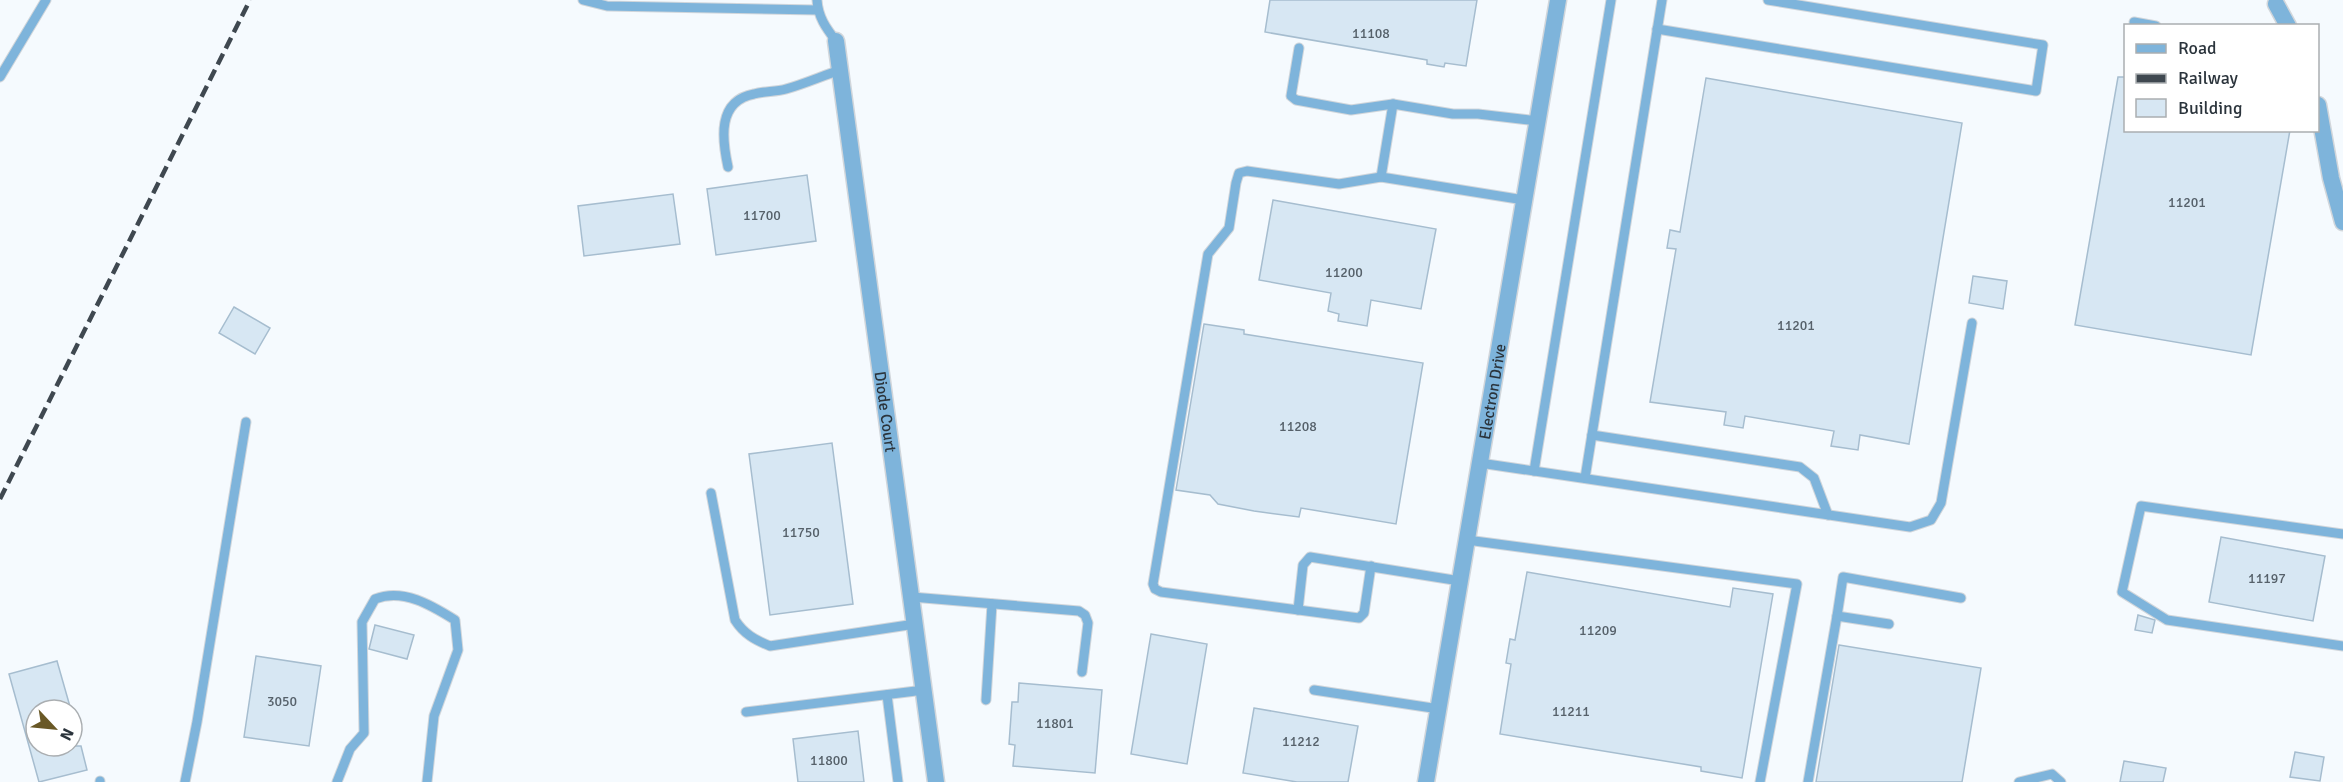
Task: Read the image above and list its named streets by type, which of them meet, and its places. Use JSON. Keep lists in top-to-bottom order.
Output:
{
  "streets": {
    "street": ["Electron Drive", "Diode Court"]
  },
  "house_numbers": [
    "11108",
    "11201",
    "11700",
    "11200",
    "11201",
    "11208",
    "11750",
    "11197",
    "11209",
    "3050",
    "11211",
    "11801",
    "11212",
    "11800"
  ],
  "legend": ["Road", "Railway", "Building"],
  "north": "bottom right"
}
